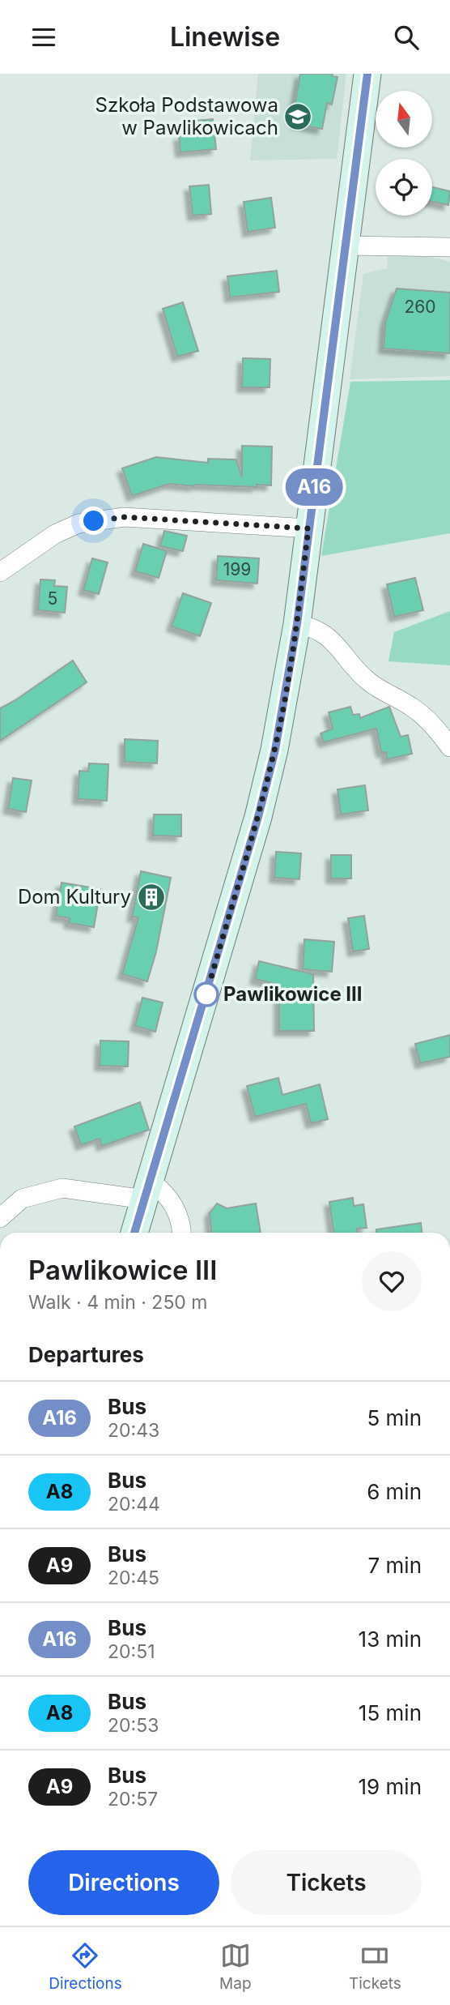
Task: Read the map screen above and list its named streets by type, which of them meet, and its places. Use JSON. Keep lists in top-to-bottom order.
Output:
{
  "places": {
    "school or university": ["Szkoła Podstawowa w Pawlikowicach"],
    "building": ["Dom Kultury"],
    "other": ["Pawlikowice III"]
  },
  "lines": ["bus line A16"],
  "house_numbers": ["260", "199", "5"],
  "north": "top",
  "page": {
    "header": "Linewise",
    "on_map": "A16",
    "heading": [
      ["Pawlikowice III", "Walk · 4 min · 250 m"],
      "Departures"
    ],
    "list": [
      {
        "mark": "A16",
        "name": "Bus",
        "note": "20:43",
        "value": "5 min"
      },
      {
        "mark": "A8",
        "name": "Bus",
        "note": "20:44",
        "value": "6 min"
      },
      {
        "mark": "A9",
        "name": "Bus",
        "note": "20:45",
        "value": "7 min"
      },
      {
        "mark": "A16",
        "name": "Bus",
        "note": "20:51",
        "value": "13 min"
      },
      {
        "mark": "A8",
        "name": "Bus",
        "note": "20:53",
        "value": "15 min"
      },
      {
        "mark": "A9",
        "name": "Bus",
        "note": "20:57",
        "value": "19 min"
      }
    ],
    "buttons": ["Directions", "Tickets"],
    "tabs": ["Directions", "Map", "Tickets"]
  }
}
